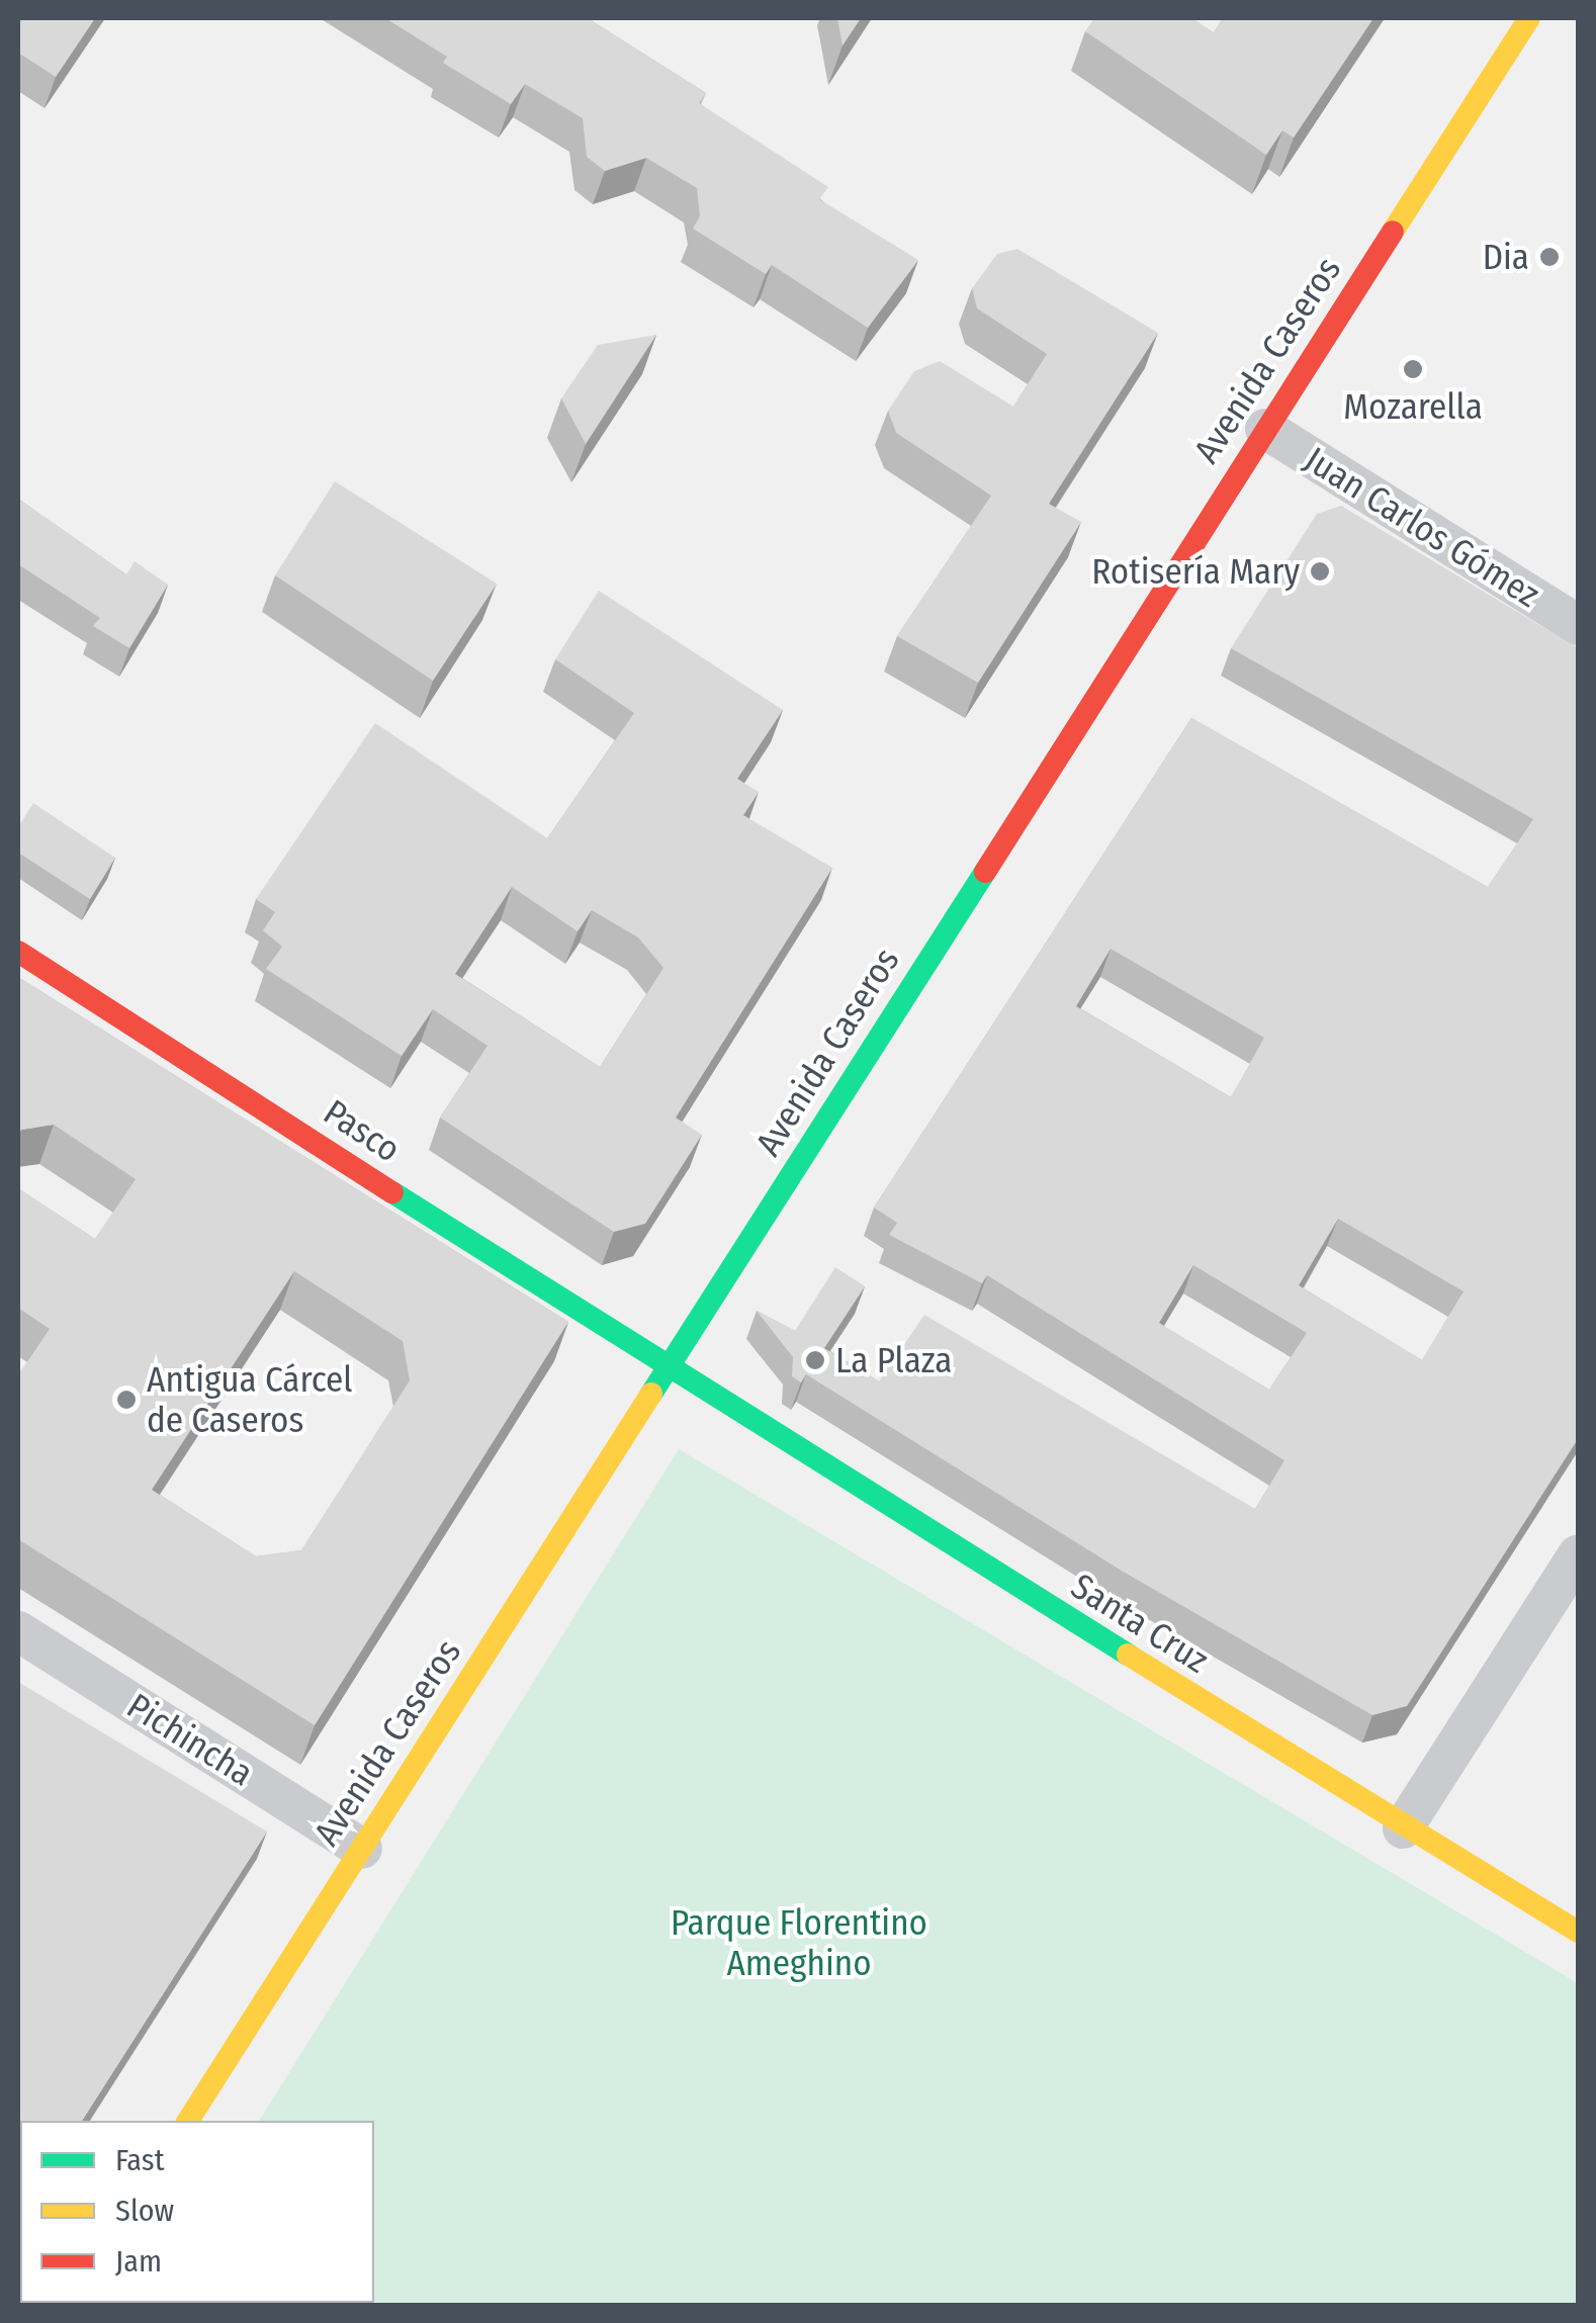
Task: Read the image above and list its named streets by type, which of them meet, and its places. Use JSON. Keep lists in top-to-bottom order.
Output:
{
  "streets": {
    "main road": ["Avenida Caseros", "Pasco", "Santa Cruz"],
    "street": ["Juan Carlos Gómez", "Pichincha"]
  },
  "crossings": [
    ["Avenida Caseros", "Juan Carlos Gómez"],
    ["Avenida Caseros", "Pasco"],
    ["Avenida Caseros", "Santa Cruz"],
    ["Avenida Caseros", "Pichincha"],
    ["Pasco", "Santa Cruz"]
  ],
  "parks": ["Parque Florentino Ameghino"],
  "places": [
    "Dia",
    "Mozarella",
    "Rotisería Mary",
    "La Plaza",
    "Antigua Cárcel de Caseros"
  ],
  "legend": ["Fast", "Slow", "Jam"]
}
